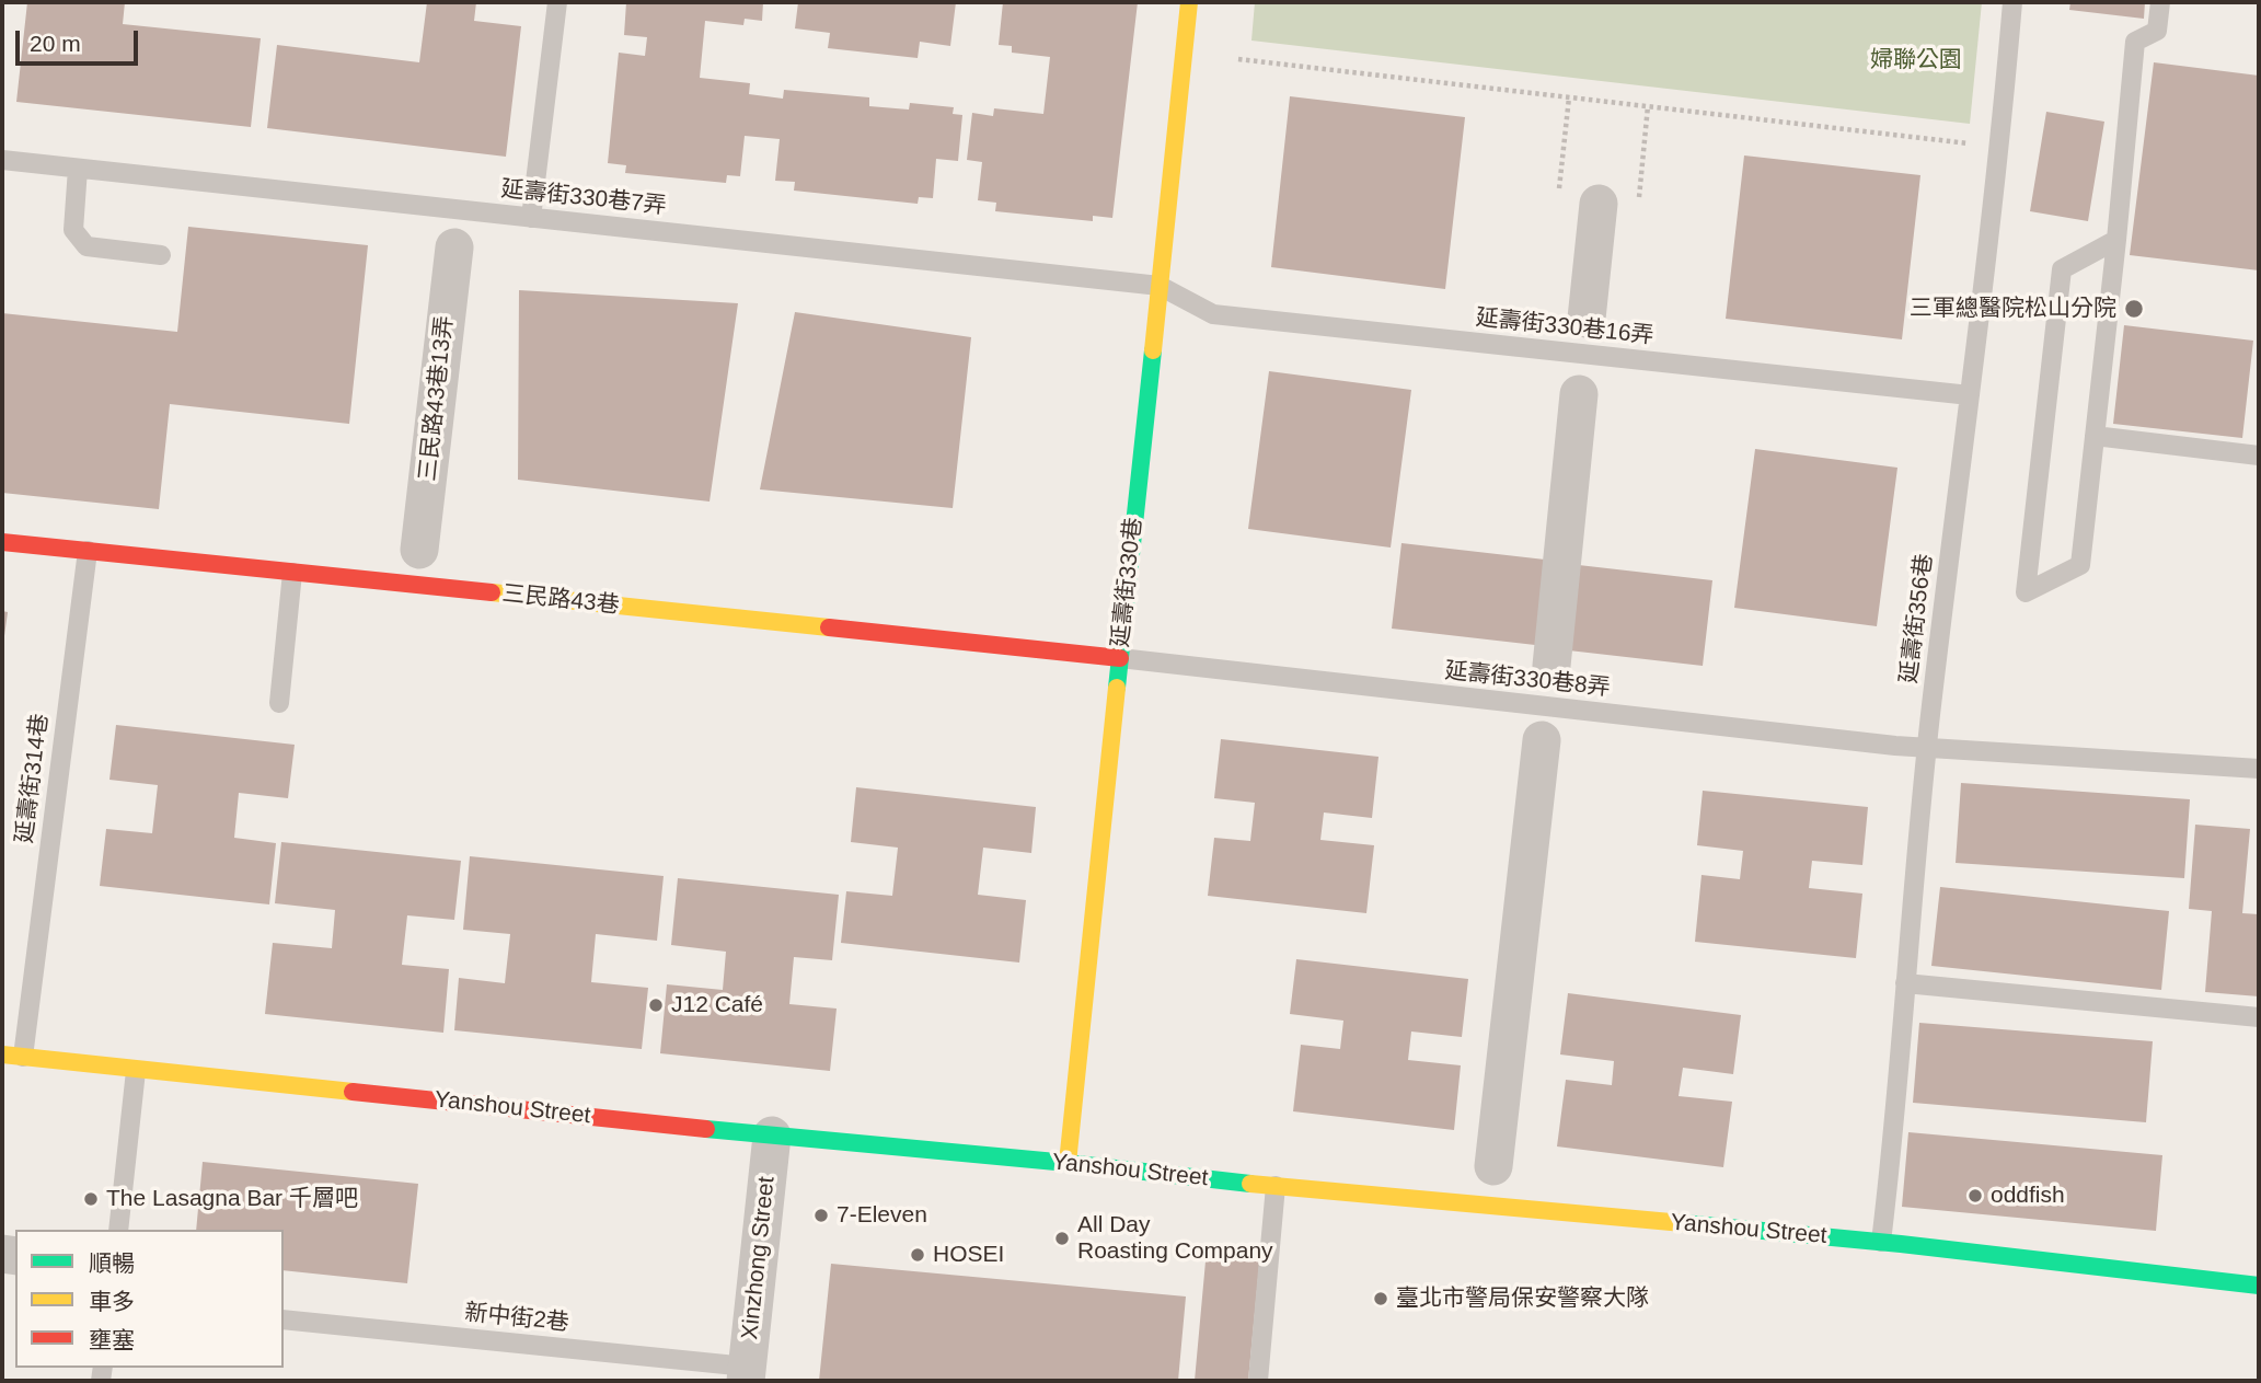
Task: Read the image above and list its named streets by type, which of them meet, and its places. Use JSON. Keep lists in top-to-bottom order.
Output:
{
  "streets": {
    "street": [
      "三民路43巷13弄",
      "延壽街330巷",
      "三民路43巷",
      "Yanshou Street",
      "Xinzhong Street"
    ],
    "lane": [
      "延壽街330巷7弄",
      "延壽街330巷16弄",
      "延壽街356巷",
      "延壽街330巷8弄",
      "延壽街314巷",
      "新中街2巷"
    ]
  },
  "crossings": [
    ["延壽街330巷7弄", "延壽街330巷16弄"],
    ["延壽街330巷7弄", "延壽街330巷"],
    ["延壽街330巷16弄", "延壽街330巷"],
    ["延壽街330巷16弄", "延壽街356巷"],
    ["延壽街330巷", "三民路43巷"],
    ["延壽街330巷", "延壽街330巷8弄"],
    ["延壽街330巷", "Yanshou Street"],
    ["三民路43巷", "延壽街330巷8弄"],
    ["三民路43巷", "延壽街314巷"],
    ["延壽街356巷", "延壽街330巷8弄"],
    ["延壽街356巷", "Yanshou Street"],
    ["延壽街314巷", "Yanshou Street"],
    ["Yanshou Street", "Xinzhong Street"],
    ["Xinzhong Street", "新中街2巷"]
  ],
  "parks": ["婦聯公園"],
  "places": [
    "三軍總醫院松山分院",
    "J12 Café",
    "oddfish",
    "The Lasagna Bar 千層吧",
    "7-Eleven",
    "All Day Roasting Company",
    "HOSEI",
    "臺北市警局保安警察大隊"
  ],
  "legend": ["順暢", "車多", "壅塞"],
  "scale_bar": "20 m"
}
